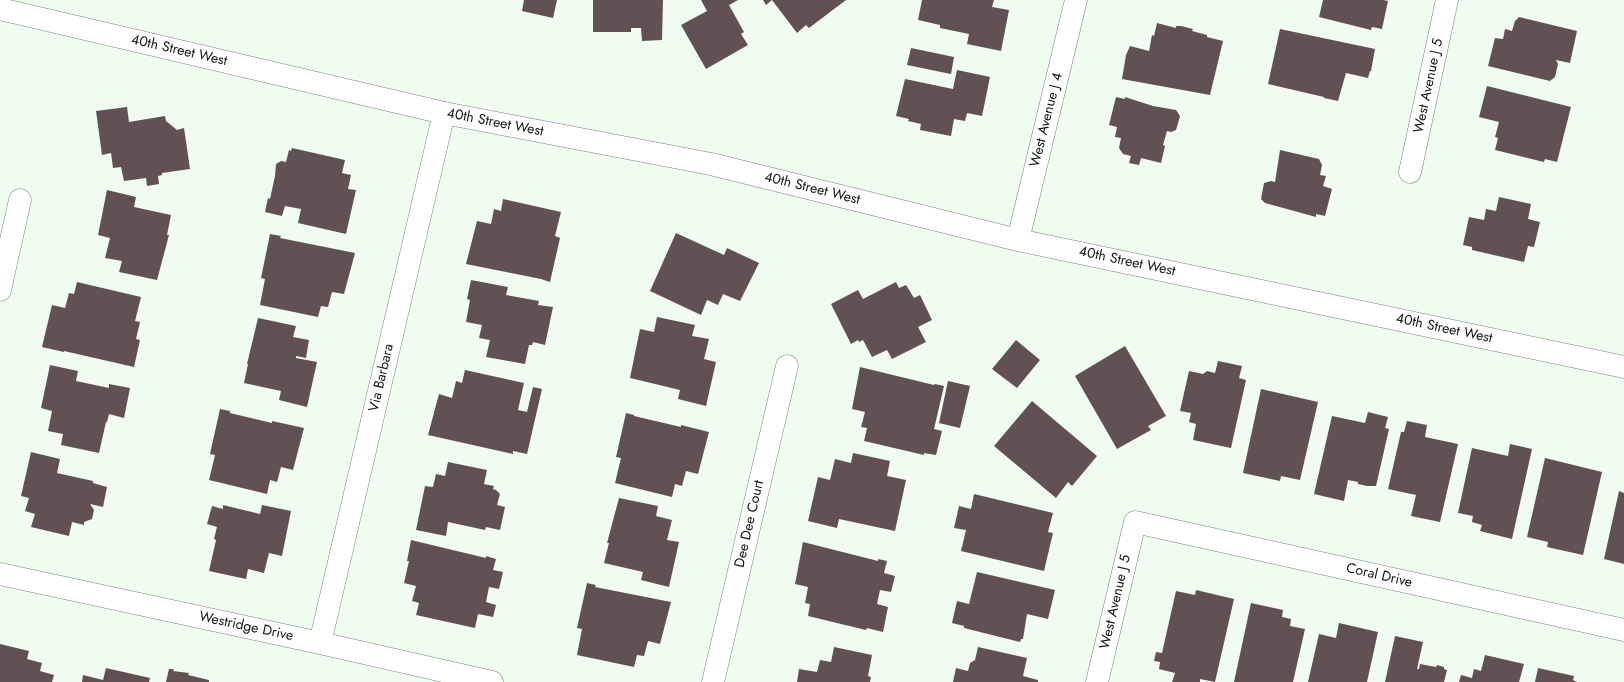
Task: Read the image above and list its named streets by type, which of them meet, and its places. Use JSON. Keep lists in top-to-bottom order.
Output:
{
  "streets": {
    "street": [
      "40th Street West",
      "West Avenue J 5",
      "West Avenue J 4",
      "Via Barbara",
      "Dee Dee Court",
      "Coral Drive",
      "Westridge Drive"
    ]
  },
  "crossings": [
    ["40th Street West", "West Avenue J 4"],
    ["40th Street West", "Via Barbara"],
    ["West Avenue J 5", "Coral Drive"],
    ["Via Barbara", "Westridge Drive"]
  ]
}
